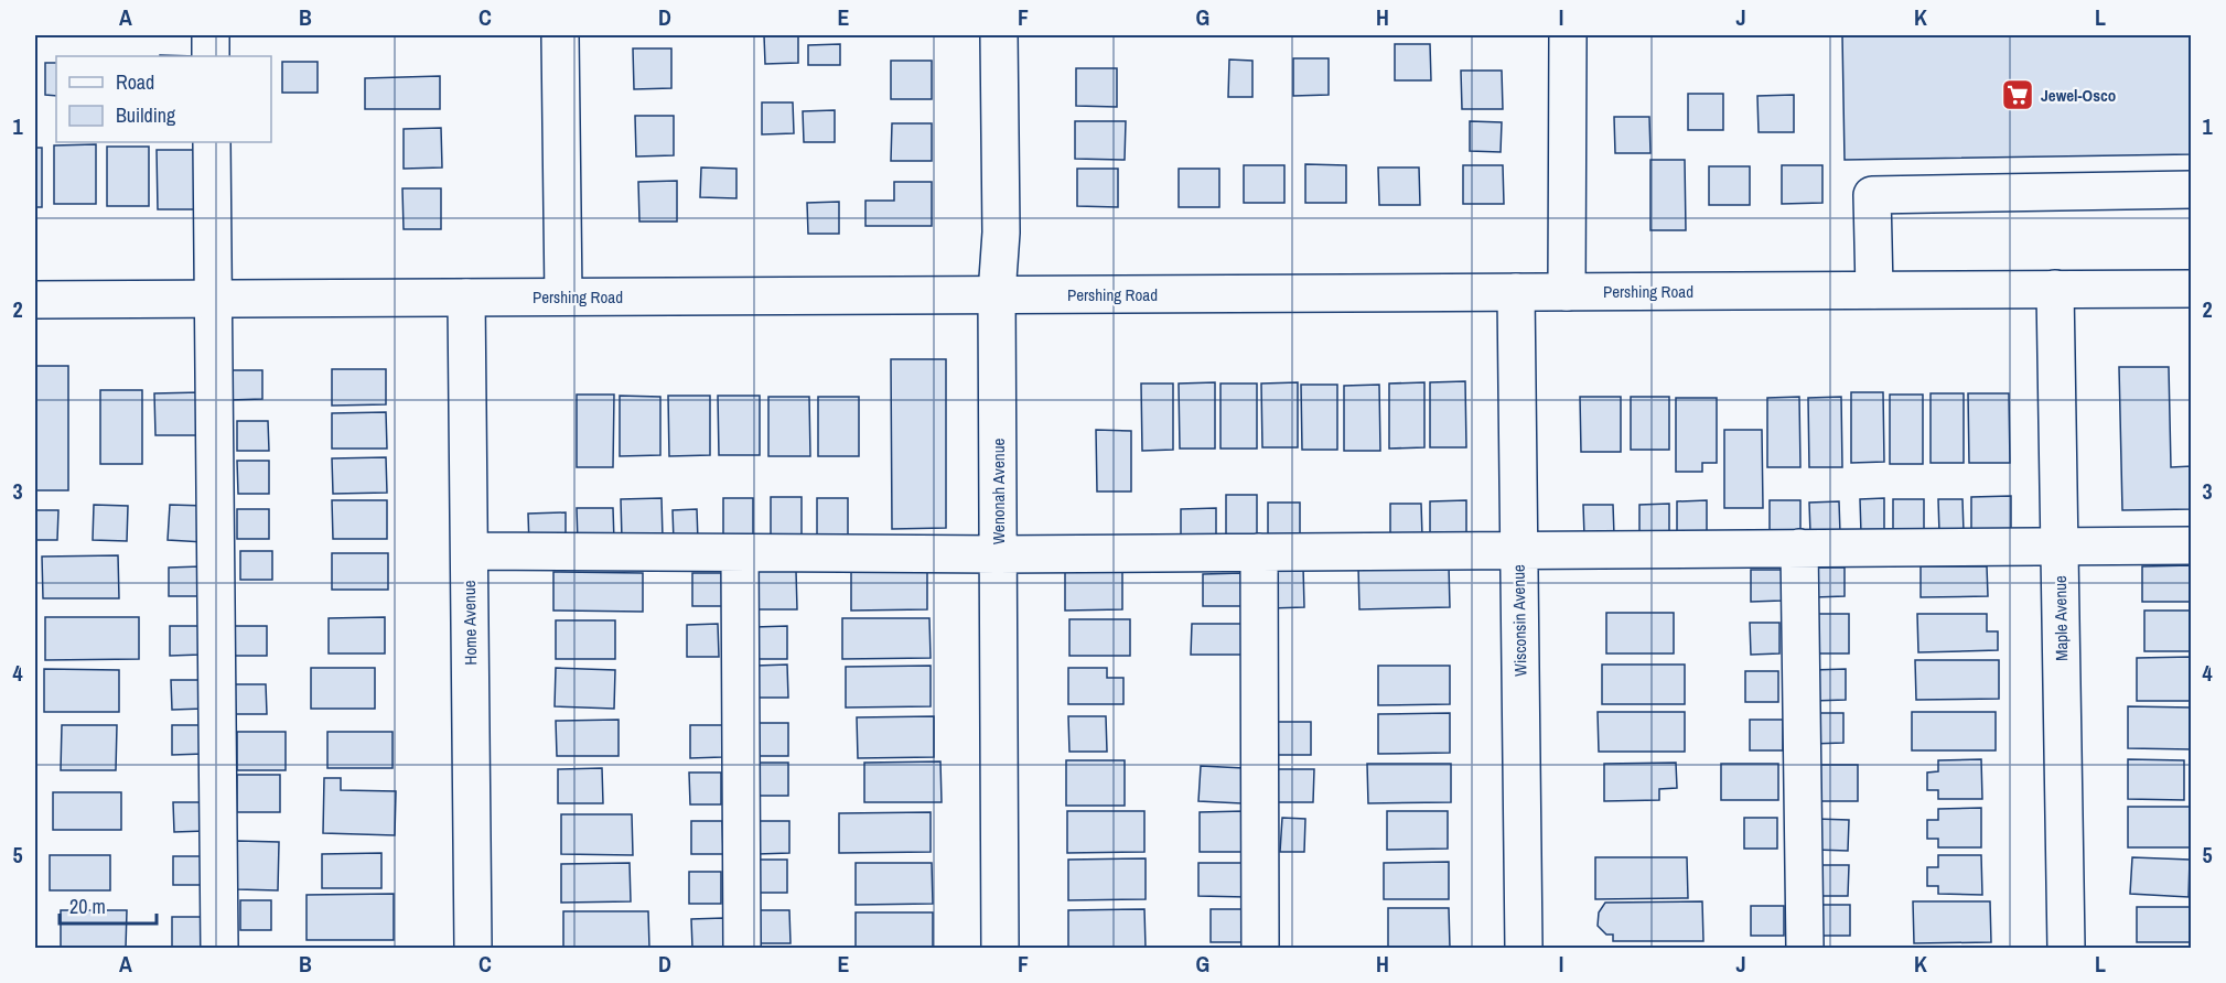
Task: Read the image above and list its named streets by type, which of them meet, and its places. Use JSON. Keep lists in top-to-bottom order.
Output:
{
  "streets": {
    "street": [
      "Pershing Road",
      "Wenonah Avenue",
      "Maple Avenue",
      "Wisconsin Avenue",
      "Home Avenue"
    ]
  },
  "crossings": [
    ["Pershing Road", "Wenonah Avenue"],
    ["Pershing Road", "Maple Avenue"],
    ["Pershing Road", "Wisconsin Avenue"],
    ["Pershing Road", "Home Avenue"]
  ],
  "places": {
    "supermarket": ["Jewel-Osco"]
  },
  "legend": ["Road", "Building"],
  "scale_bar": "20 m",
  "grid": {
    "columns": [
      "A",
      "B",
      "C",
      "D",
      "E",
      "F",
      "G",
      "H",
      "I",
      "J",
      "K",
      "L"
    ],
    "rows": [
      "1",
      "2",
      "3",
      "4",
      "5"
    ]
  }
}
